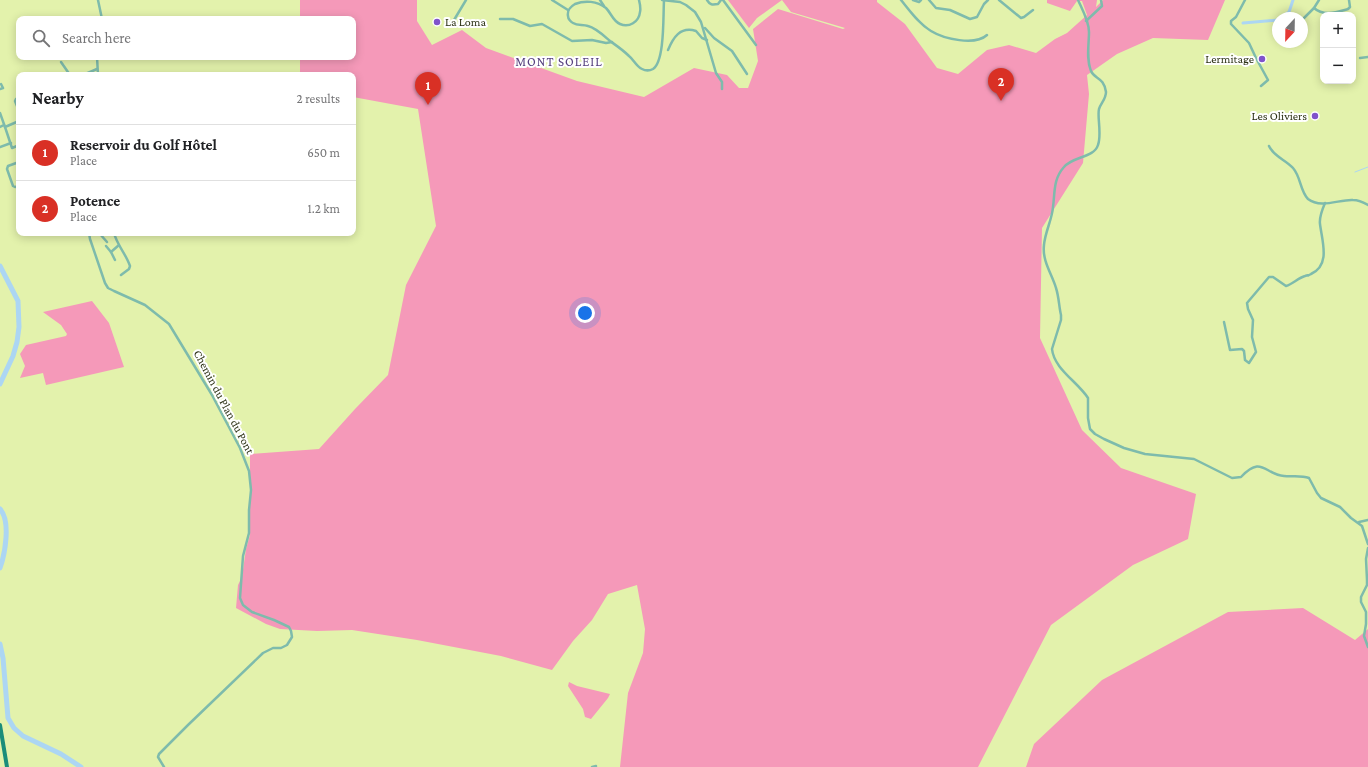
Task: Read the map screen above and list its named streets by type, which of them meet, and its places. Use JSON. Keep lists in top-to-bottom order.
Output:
{
  "streets": {
    "street": ["Chemin du Plan du Pont"]
  },
  "districts": ["MONT SOLEIL"],
  "places": ["La Loma", "Lermitage", "Les Oliviers"],
  "north": "bottom",
  "page": {
    "map_buttons": ["+", "−"],
    "search": "Search here",
    "pins": ["2", "1"],
    "heading": ["Nearby", "2 results"],
    "list": [
      {
        "mark": "1",
        "name": "Reservoir du Golf Hôtel",
        "note": "Place",
        "value": "650 m"
      },
      {
        "mark": "2",
        "name": "Potence",
        "note": "Place",
        "value": "1.2 km"
      }
    ]
  }
}
